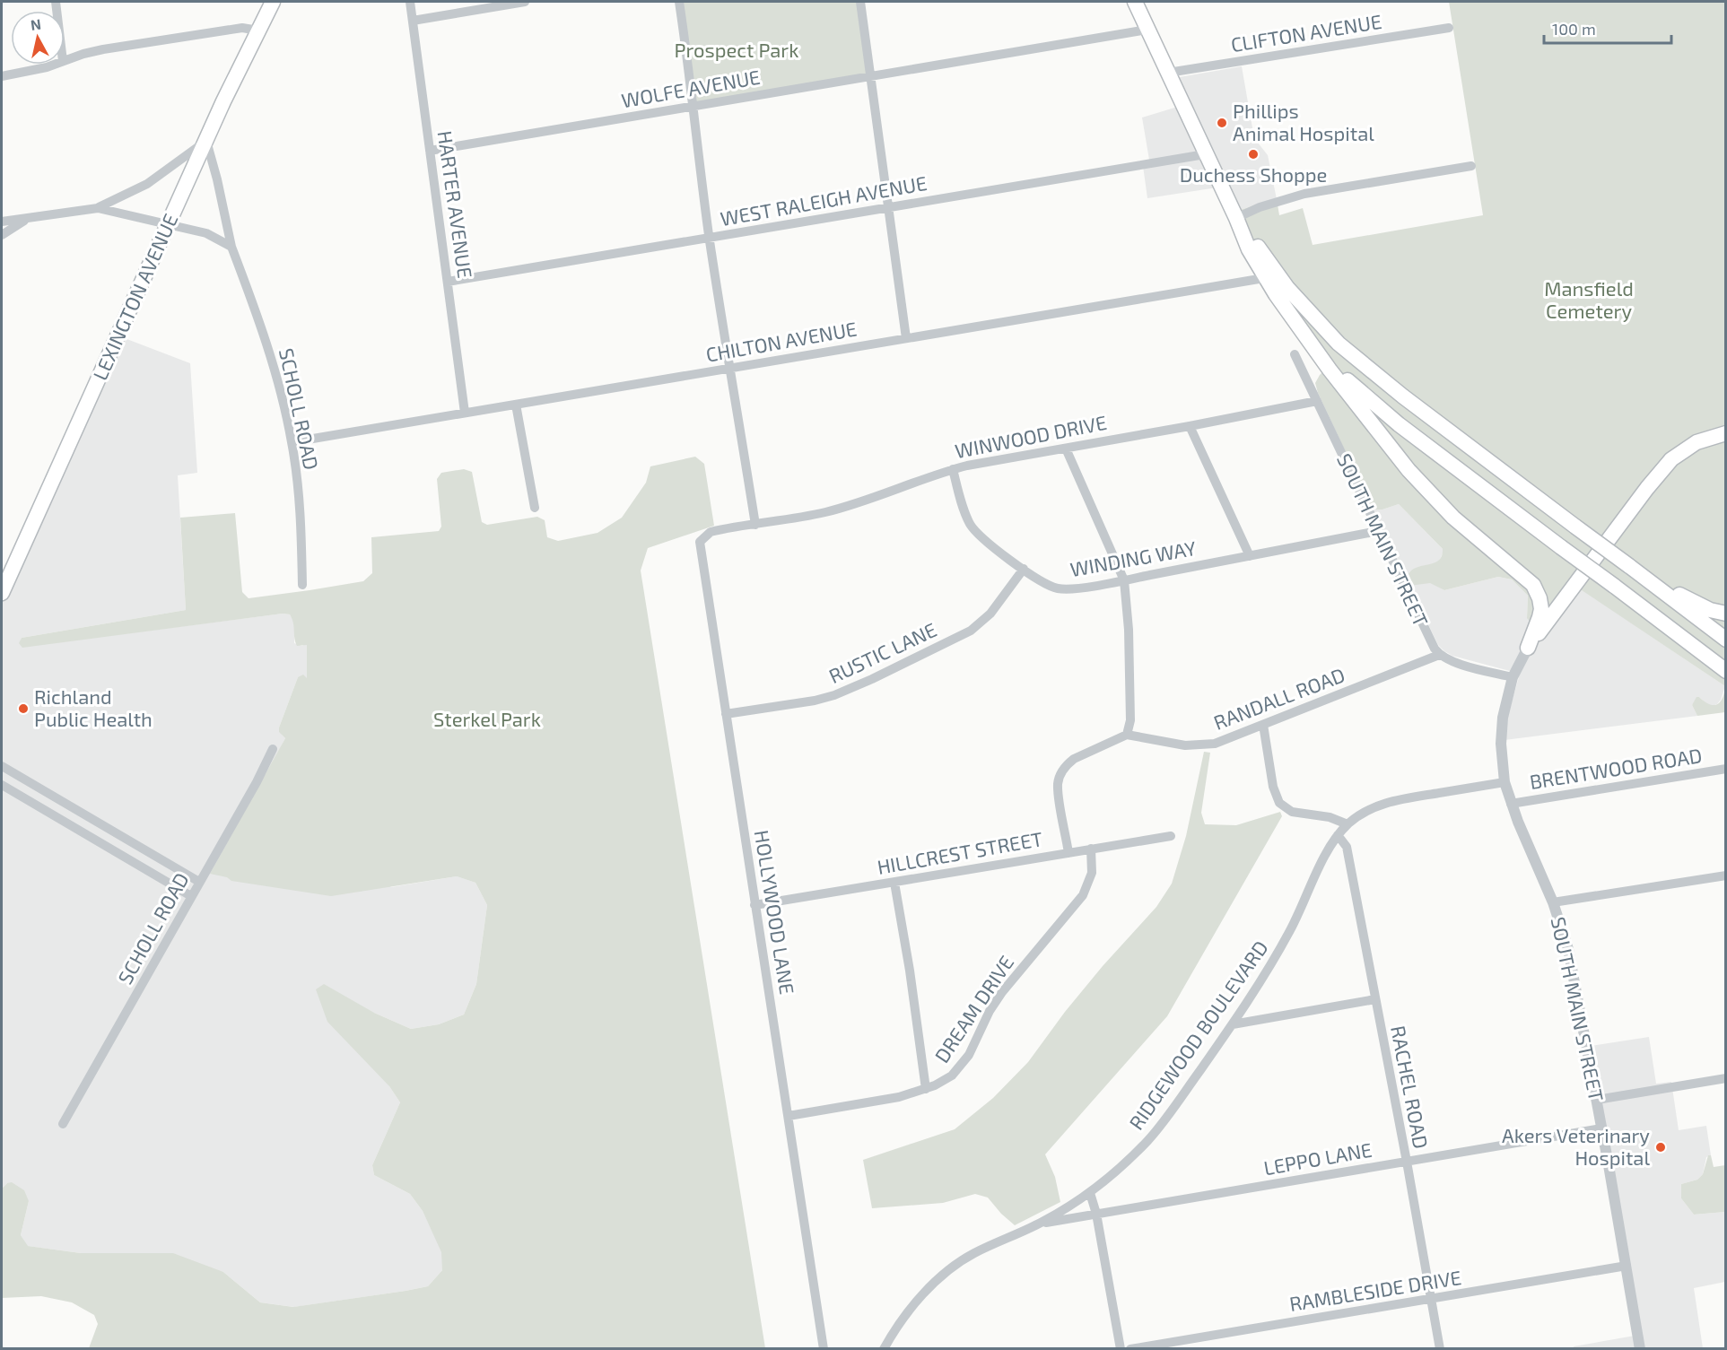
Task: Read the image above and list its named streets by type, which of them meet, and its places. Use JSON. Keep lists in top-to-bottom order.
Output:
{
  "streets": {
    "main road": ["LEXINGTON AVENUE"],
    "street": [
      "CLIFTON AVENUE",
      "WOLFE AVENUE",
      "WEST RALEIGH AVENUE",
      "HARTER AVENUE",
      "CHILTON AVENUE",
      "SCHOLL ROAD",
      "WINWOOD DRIVE",
      "SOUTH MAIN STREET",
      "WINDING WAY",
      "RUSTIC LANE",
      "RANDALL ROAD",
      "BRENTWOOD ROAD",
      "HILLCREST STREET",
      "HOLLYWOOD LANE",
      "DREAM DRIVE",
      "RIDGEWOOD BOULEVARD",
      "RACHEL ROAD",
      "LEPPO LANE",
      "RAMBLESIDE DRIVE"
    ]
  },
  "crossings": [
    ["WOLFE AVENUE", "HARTER AVENUE"],
    ["WEST RALEIGH AVENUE", "HARTER AVENUE"],
    ["HARTER AVENUE", "CHILTON AVENUE"],
    ["LEXINGTON AVENUE", "SCHOLL ROAD"],
    ["CHILTON AVENUE", "SCHOLL ROAD"],
    ["WINWOOD DRIVE", "SOUTH MAIN STREET"],
    ["WINWOOD DRIVE", "WINDING WAY"],
    ["WINWOOD DRIVE", "HOLLYWOOD LANE"],
    ["SOUTH MAIN STREET", "WINDING WAY"],
    ["SOUTH MAIN STREET", "RANDALL ROAD"],
    ["SOUTH MAIN STREET", "BRENTWOOD ROAD"],
    ["SOUTH MAIN STREET", "RIDGEWOOD BOULEVARD"],
    ["SOUTH MAIN STREET", "LEPPO LANE"],
    ["SOUTH MAIN STREET", "RAMBLESIDE DRIVE"],
    ["WINDING WAY", "RUSTIC LANE"],
    ["RUSTIC LANE", "HOLLYWOOD LANE"],
    ["HILLCREST STREET", "HOLLYWOOD LANE"],
    ["HILLCREST STREET", "DREAM DRIVE"],
    ["HOLLYWOOD LANE", "DREAM DRIVE"],
    ["RIDGEWOOD BOULEVARD", "RACHEL ROAD"],
    ["RIDGEWOOD BOULEVARD", "LEPPO LANE"],
    ["RACHEL ROAD", "LEPPO LANE"],
    ["RACHEL ROAD", "RAMBLESIDE DRIVE"]
  ],
  "parks": ["Prospect Park", "Mansfield Cemetery", "Sterkel Park"],
  "places": [
    "Phillips Animal Hospital",
    "Duchess Shoppe",
    "Richland Public Health",
    "Akers Veterinary Hospital"
  ],
  "scale_bar": "100 m",
  "north": "top"
}
